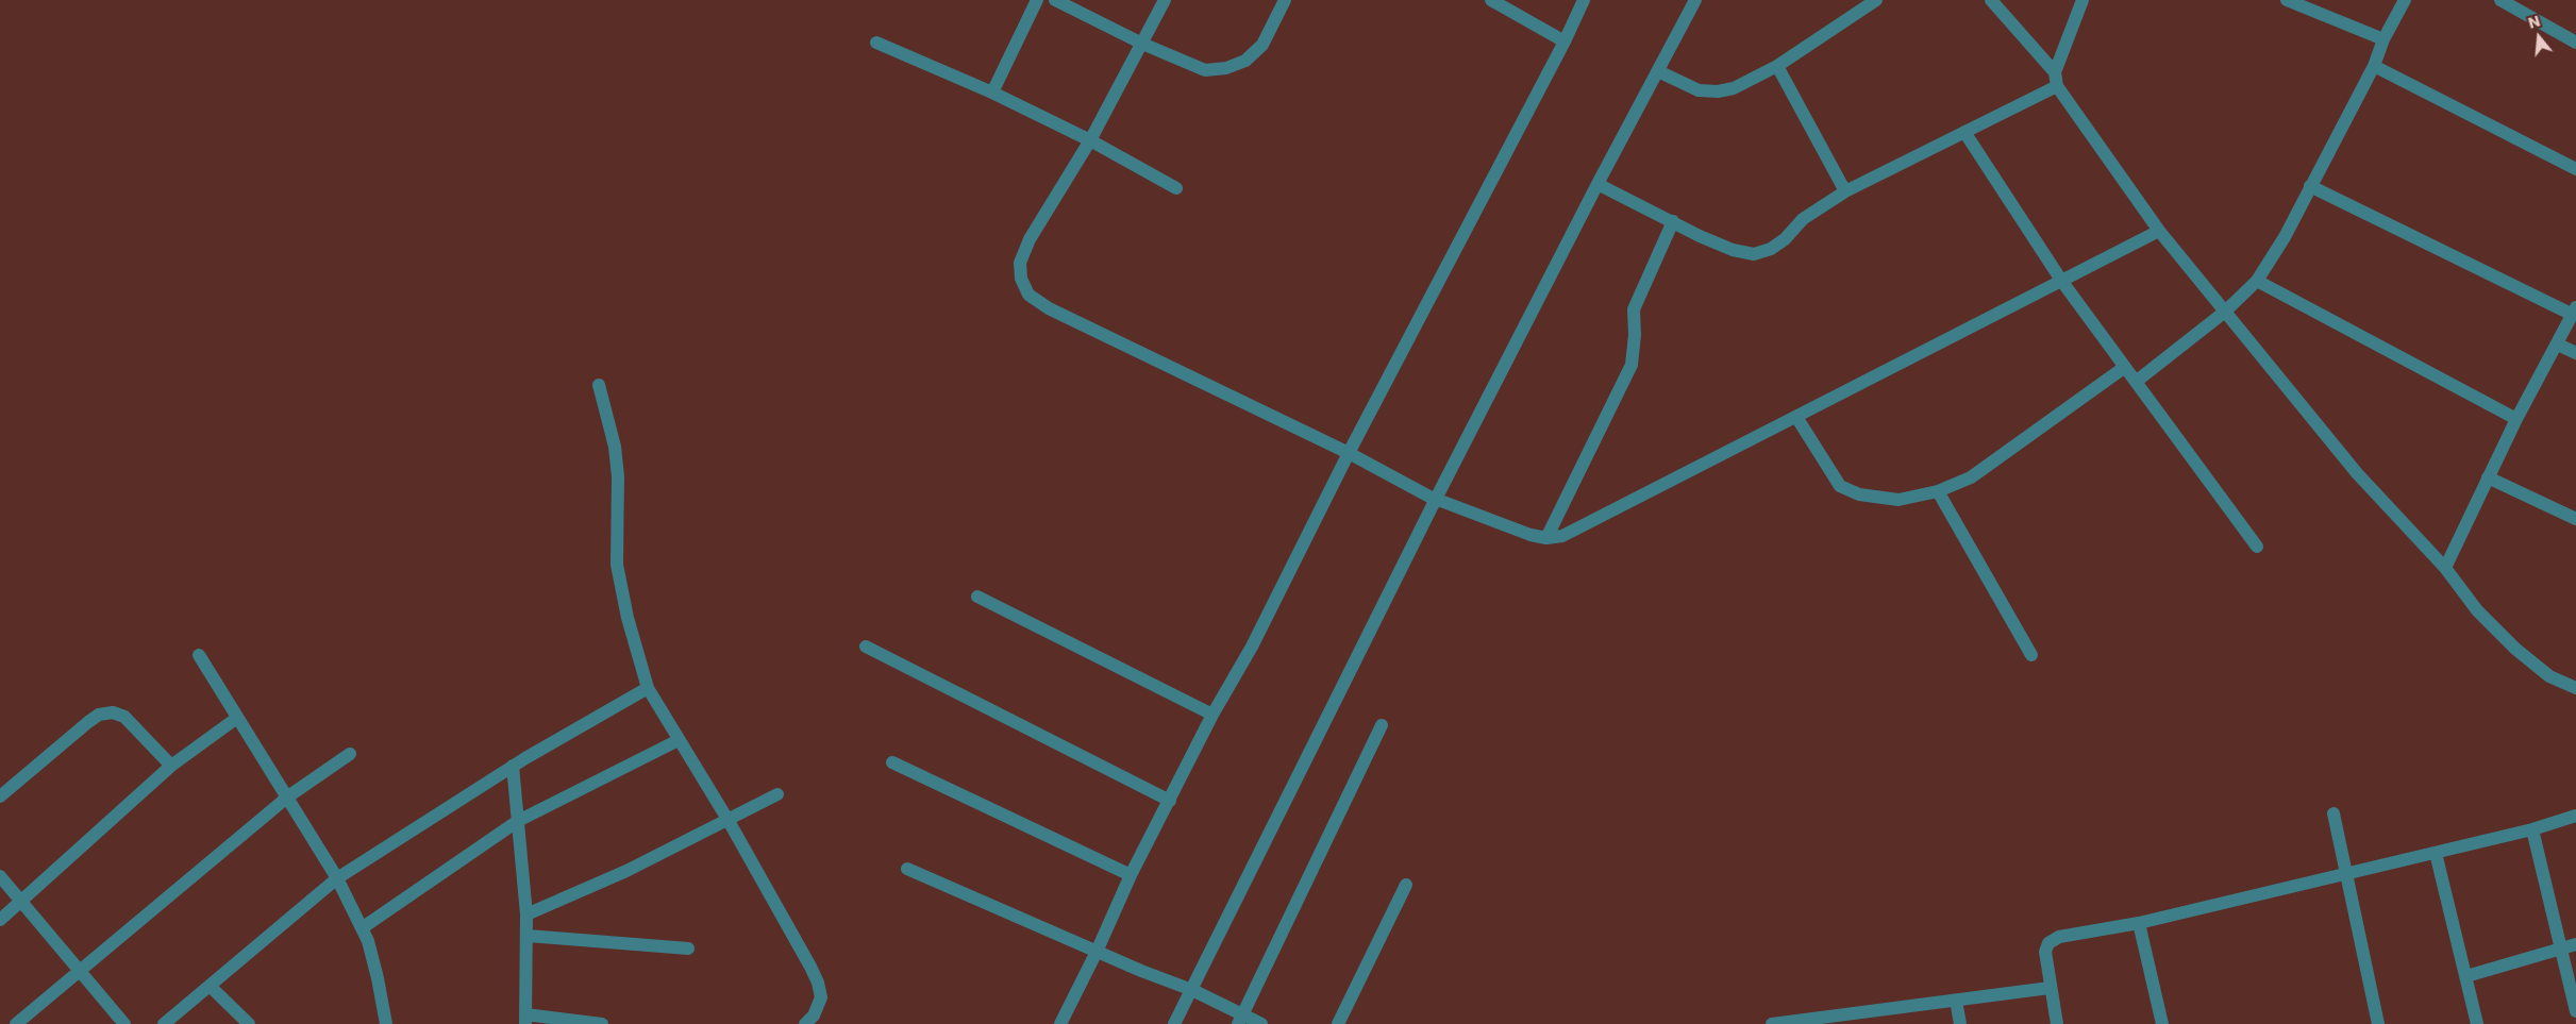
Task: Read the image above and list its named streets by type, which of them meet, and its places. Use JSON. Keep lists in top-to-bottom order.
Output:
{
  "north": "top"
}
